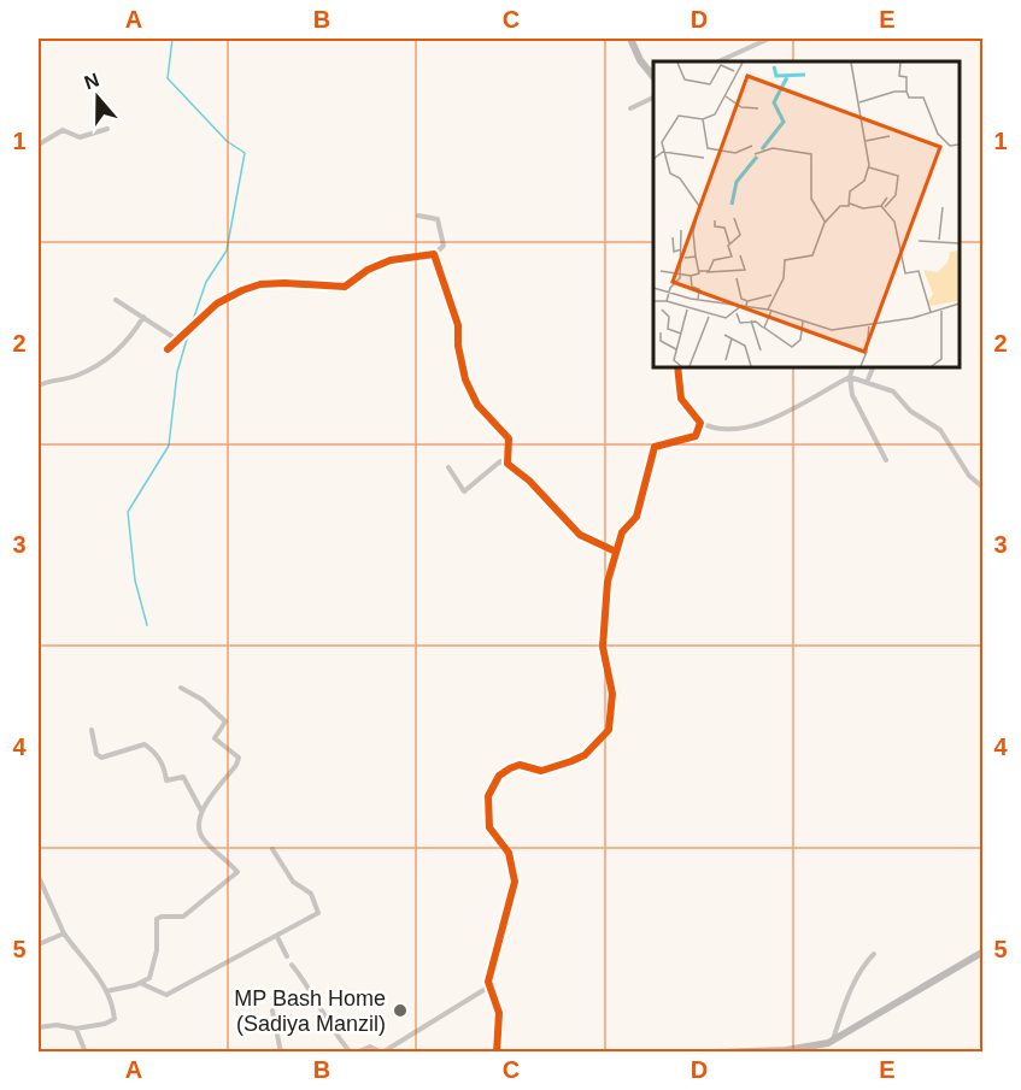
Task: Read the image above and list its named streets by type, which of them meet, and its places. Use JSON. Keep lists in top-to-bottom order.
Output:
{
  "places": ["MP Bash Home (Sadiya Manzil)"],
  "north": "top",
  "grid": {
    "columns": [
      "A",
      "B",
      "C",
      "D",
      "E"
    ],
    "rows": [
      "1",
      "2",
      "3",
      "4",
      "5"
    ]
  }
}
